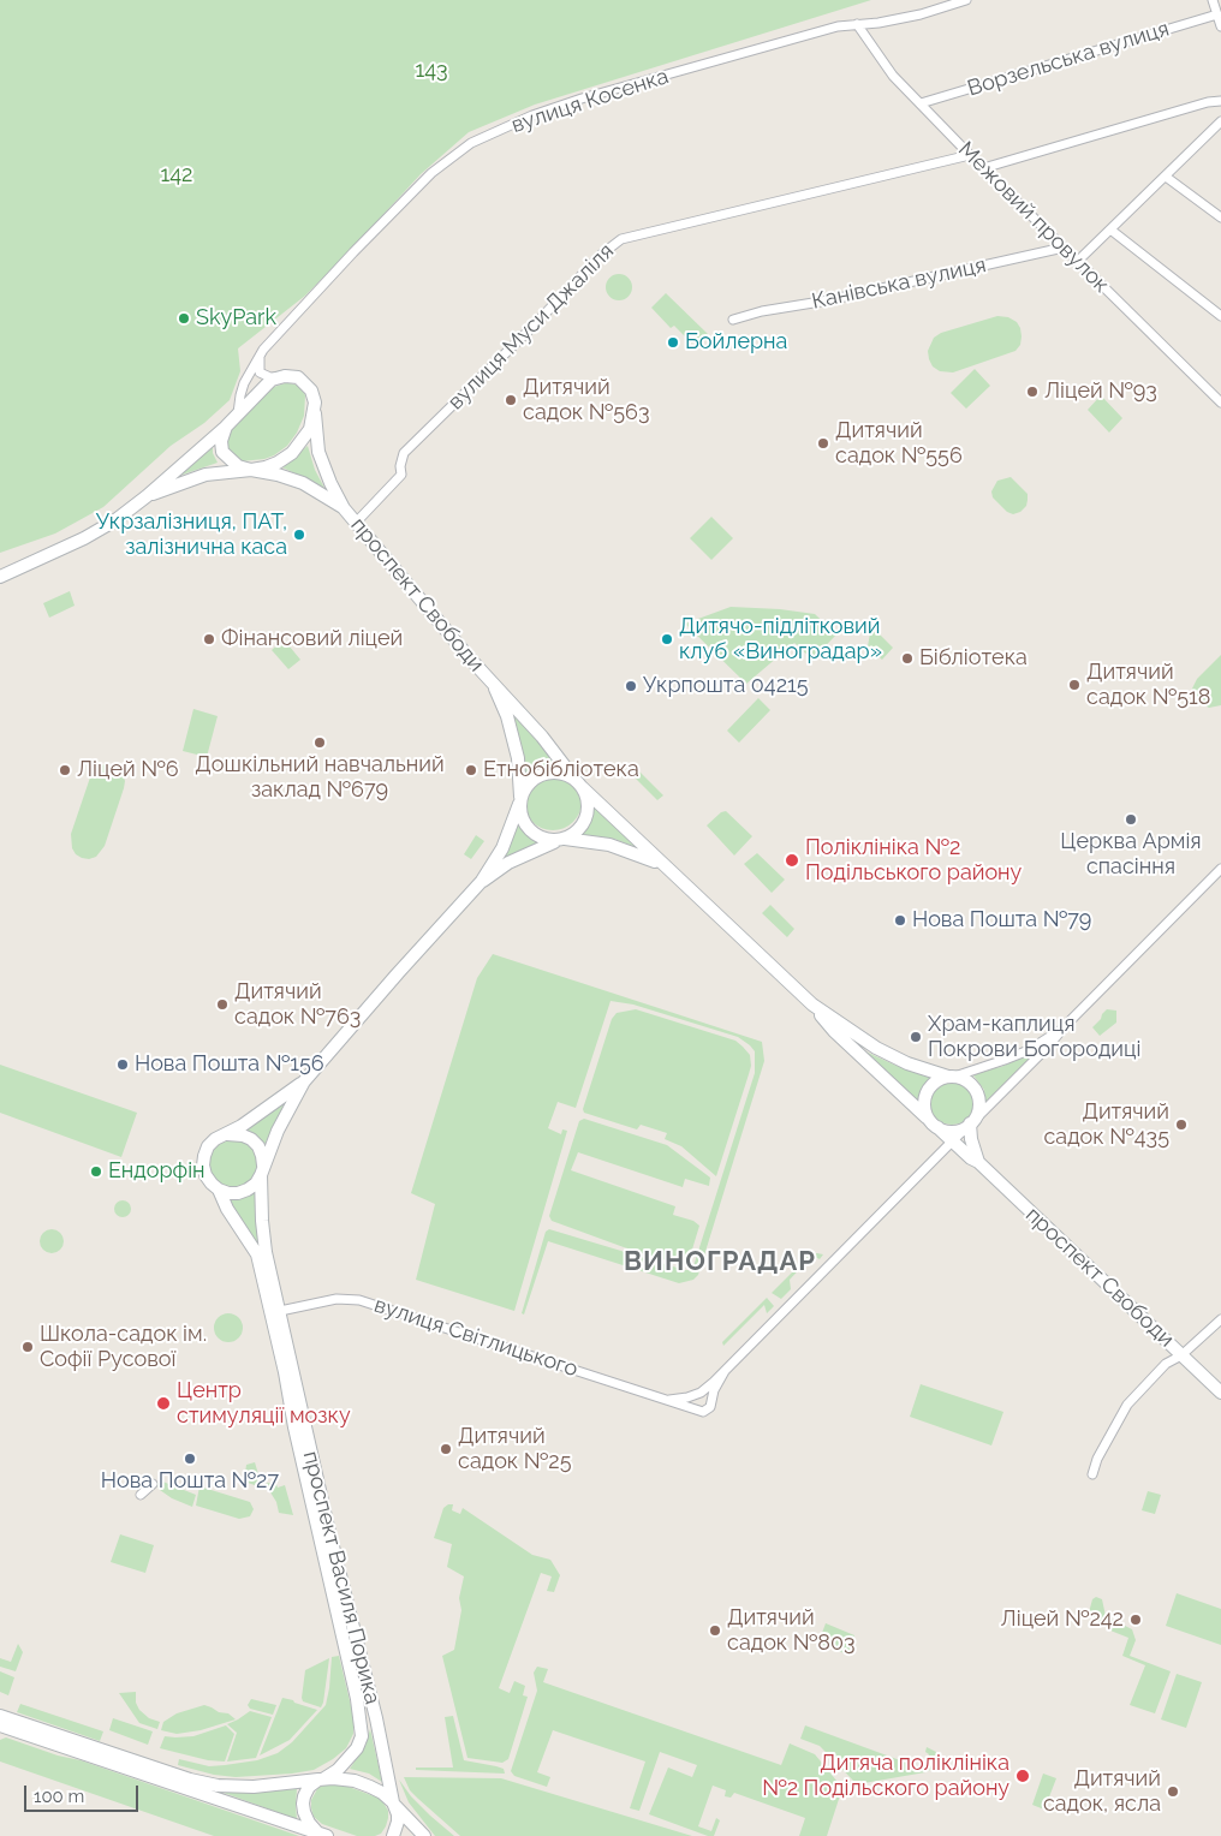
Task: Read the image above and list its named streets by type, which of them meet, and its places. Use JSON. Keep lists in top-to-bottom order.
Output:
{
  "streets": {
    "street": [
      "Ворзельська вулиця",
      "вулиця Косенка",
      "Межовий провулок",
      "Канівська вулиця",
      "вулиця Муси Джаліля",
      "проспект Свободи",
      "вулиця Світлицького",
      "проспект Василя Порика"
    ]
  },
  "crossings": [
    ["Ворзельська вулиця", "Межовий провулок"],
    ["вулиця Косенка", "Межовий провулок"],
    ["вулиця Косенка", "проспект Свободи"],
    ["Межовий провулок", "Канівська вулиця"],
    ["Межовий провулок", "вулиця Муси Джаліля"],
    ["вулиця Муси Джаліля", "проспект Свободи"],
    ["проспект Свободи", "проспект Василя Порика"],
    ["вулиця Світлицького", "проспект Василя Порика"]
  ],
  "districts": ["ВИНОГРАДАР"],
  "parks": ["143", "142"],
  "places": [
    "SkyPark",
    "Бойлерна",
    "Ліцей №93",
    "Дитячий садок №563",
    "Дитячий садок №556",
    "Укрзалізниця, ПАТ, залізнична каса",
    "Фінансовий ліцей",
    "Дитячо-підлітковий клуб «Виноградар»",
    "Бібліотека",
    "Дитячий садок №518",
    "Укрпошта 04215",
    "Дошкільний навчальний заклад №679",
    "Ліцей №6",
    "Етнобібліотека",
    "Церква Армія спасіння",
    "Поліклініка №2 Подільського району",
    "Нова Пошта №79",
    "Дитячий садок №763",
    "Храм-каплиця Покрови Богородиці",
    "Нова Пошта №156",
    "Дитячий садок №435",
    "Ендорфін",
    "Школа-садок ім. Софії Русової",
    "Центр стимуляції мозку",
    "Дитячий садок №25",
    "Нова Пошта №27",
    "Ліцей №242",
    "Дитячий садок №803",
    "Дитяча поліклініка №2 Подільского району",
    "Дитячий садок, ясла"
  ],
  "scale_bar": "100 m"
}
